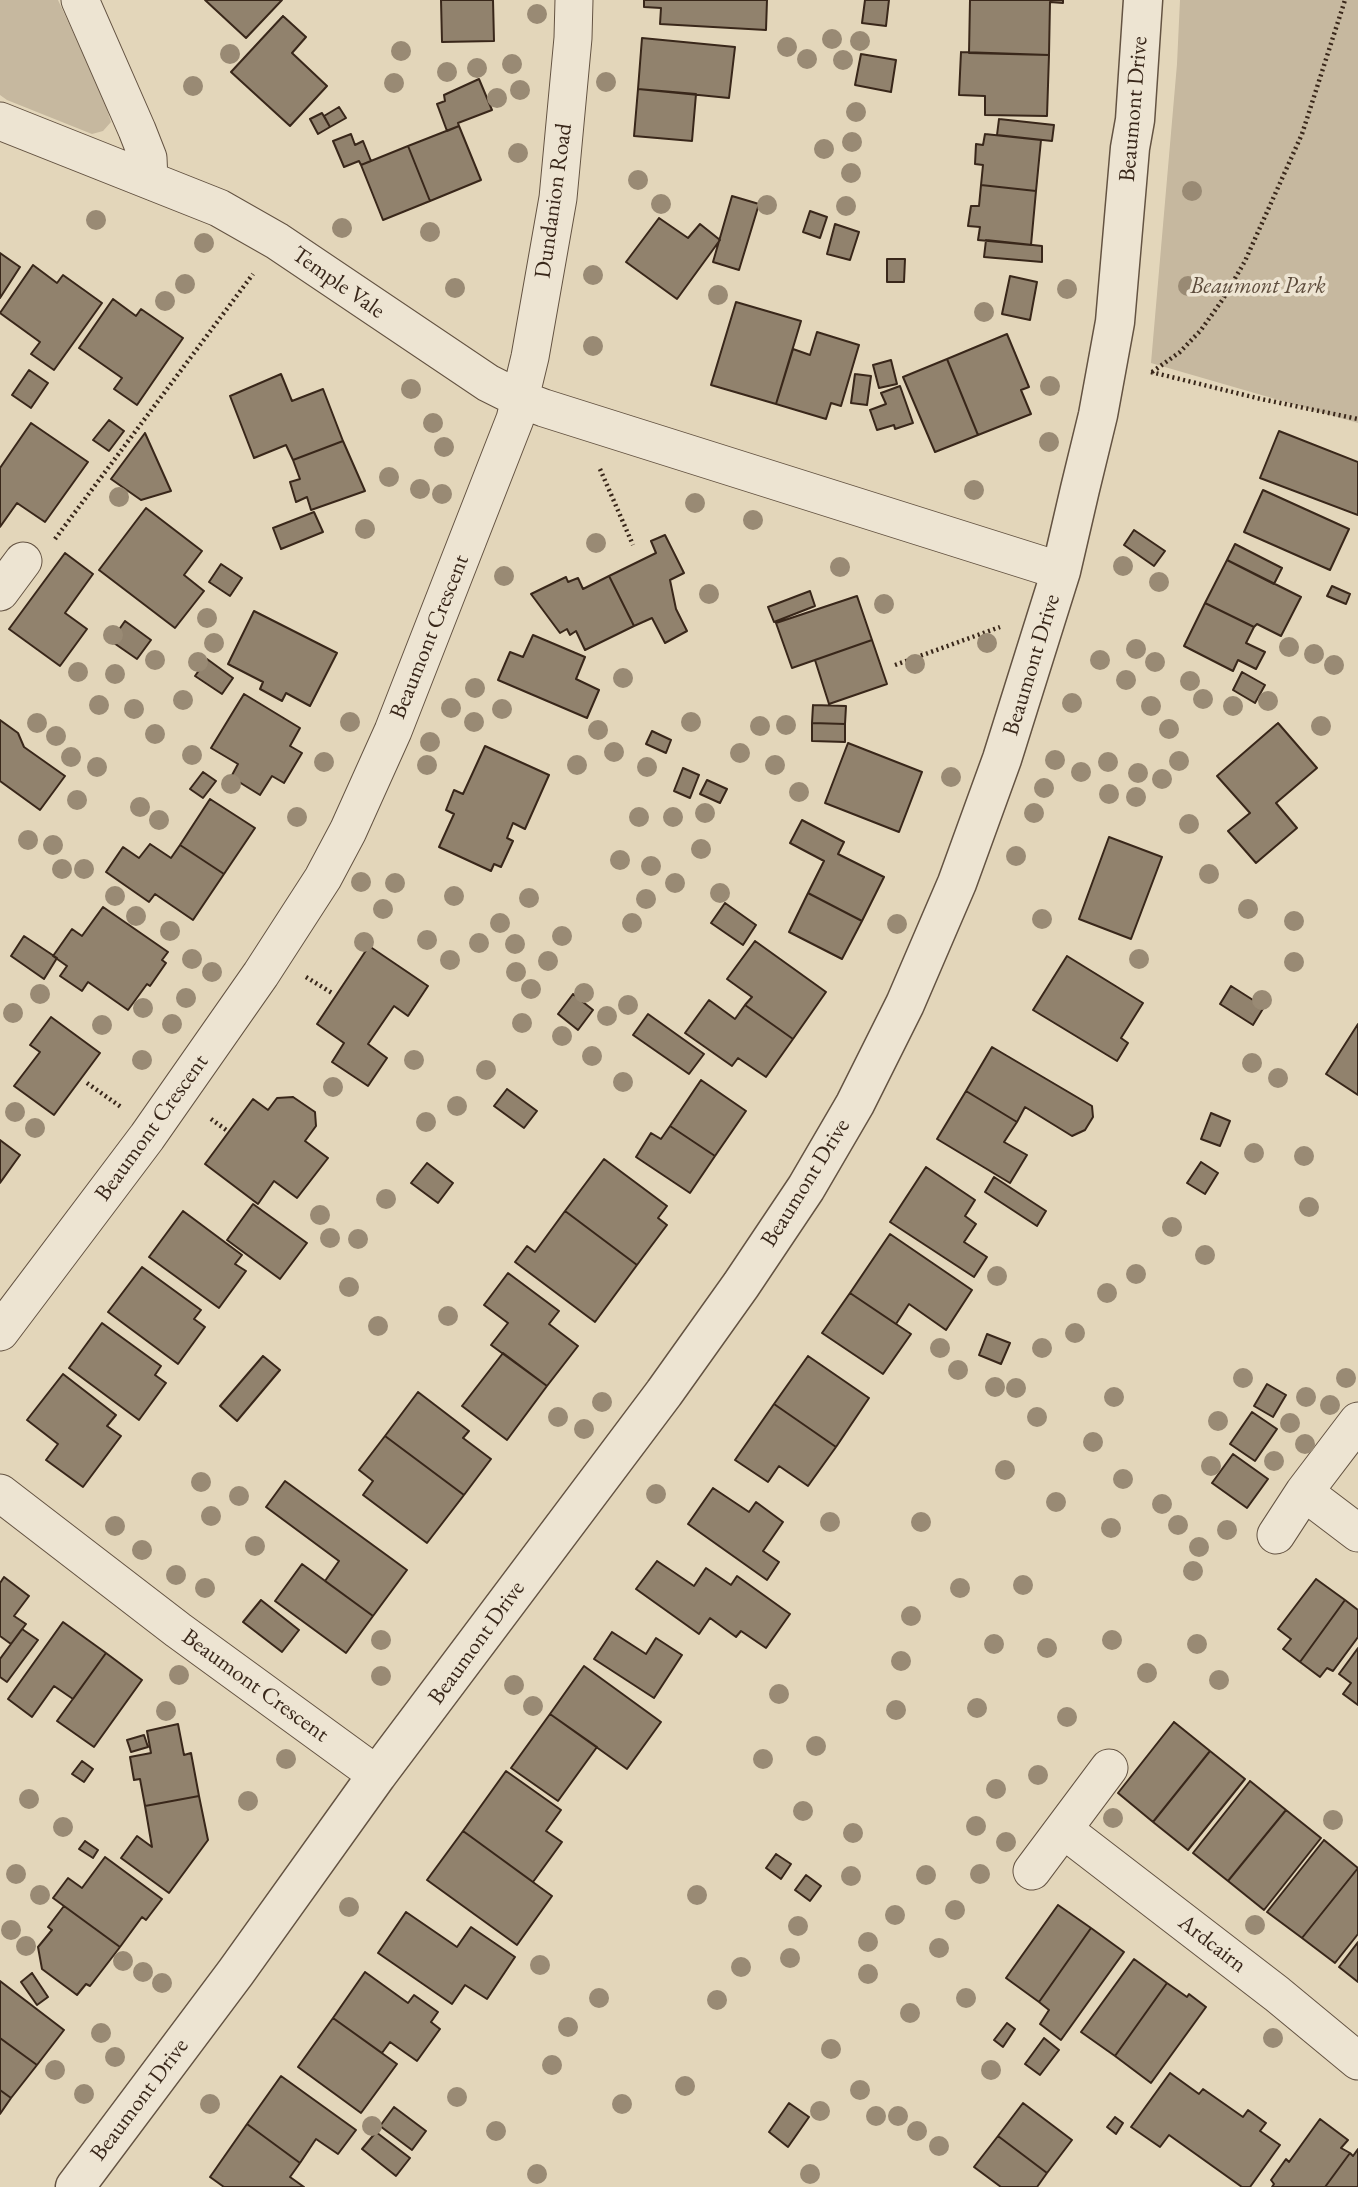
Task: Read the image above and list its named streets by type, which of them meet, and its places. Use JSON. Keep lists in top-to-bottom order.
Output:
{
  "streets": {
    "street": [
      "Beaumont Drive",
      "Dundanion Road",
      "Temple Vale",
      "Beaumont Crescent",
      "Ardcairn"
    ]
  },
  "crossings": [
    ["Beaumont Drive", "Beaumont Crescent"],
    ["Dundanion Road", "Temple Vale"],
    ["Dundanion Road", "Beaumont Crescent"],
    ["Temple Vale", "Beaumont Crescent"]
  ],
  "parks": ["Beaumont Park"]
}
